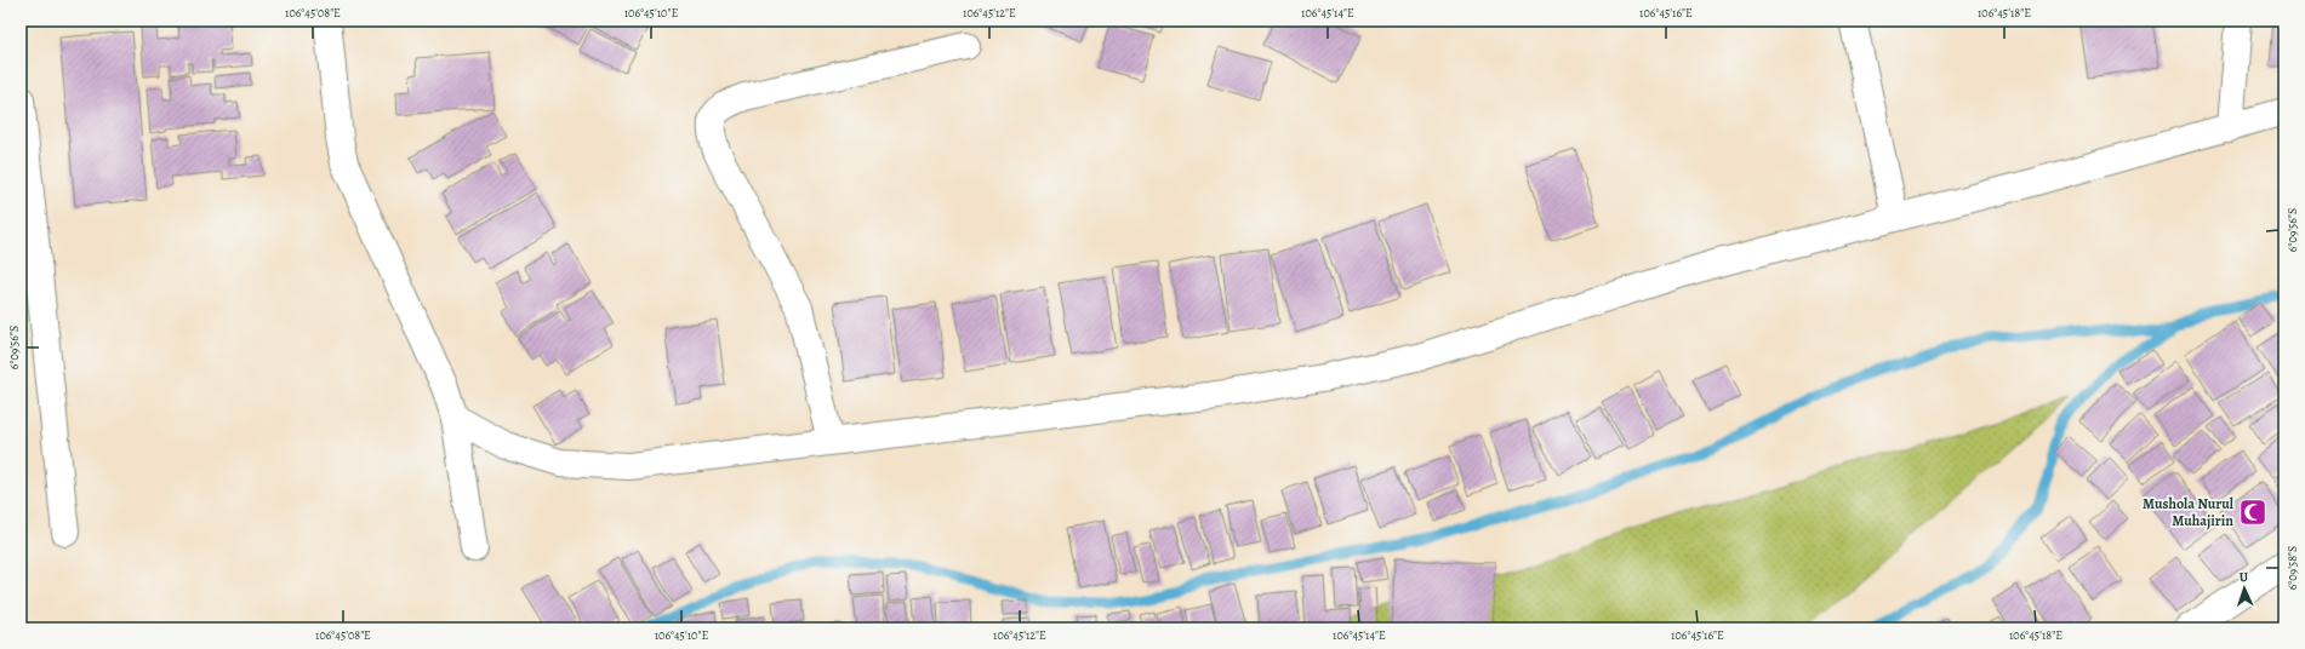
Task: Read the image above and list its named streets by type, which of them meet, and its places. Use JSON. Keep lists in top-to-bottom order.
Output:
{
  "places": {
    "mosque": ["Mushola Nurul Muhajirin"]
  },
  "north": "top",
  "coordinates": [
    "106°45'08\"E",
    "106°45'10\"E",
    "106°45'12\"E",
    "106°45'14\"E",
    "106°45'16\"E",
    "106°45'18\"E",
    "6°09'56\"S",
    "6°09'58\"S"
  ]
}
